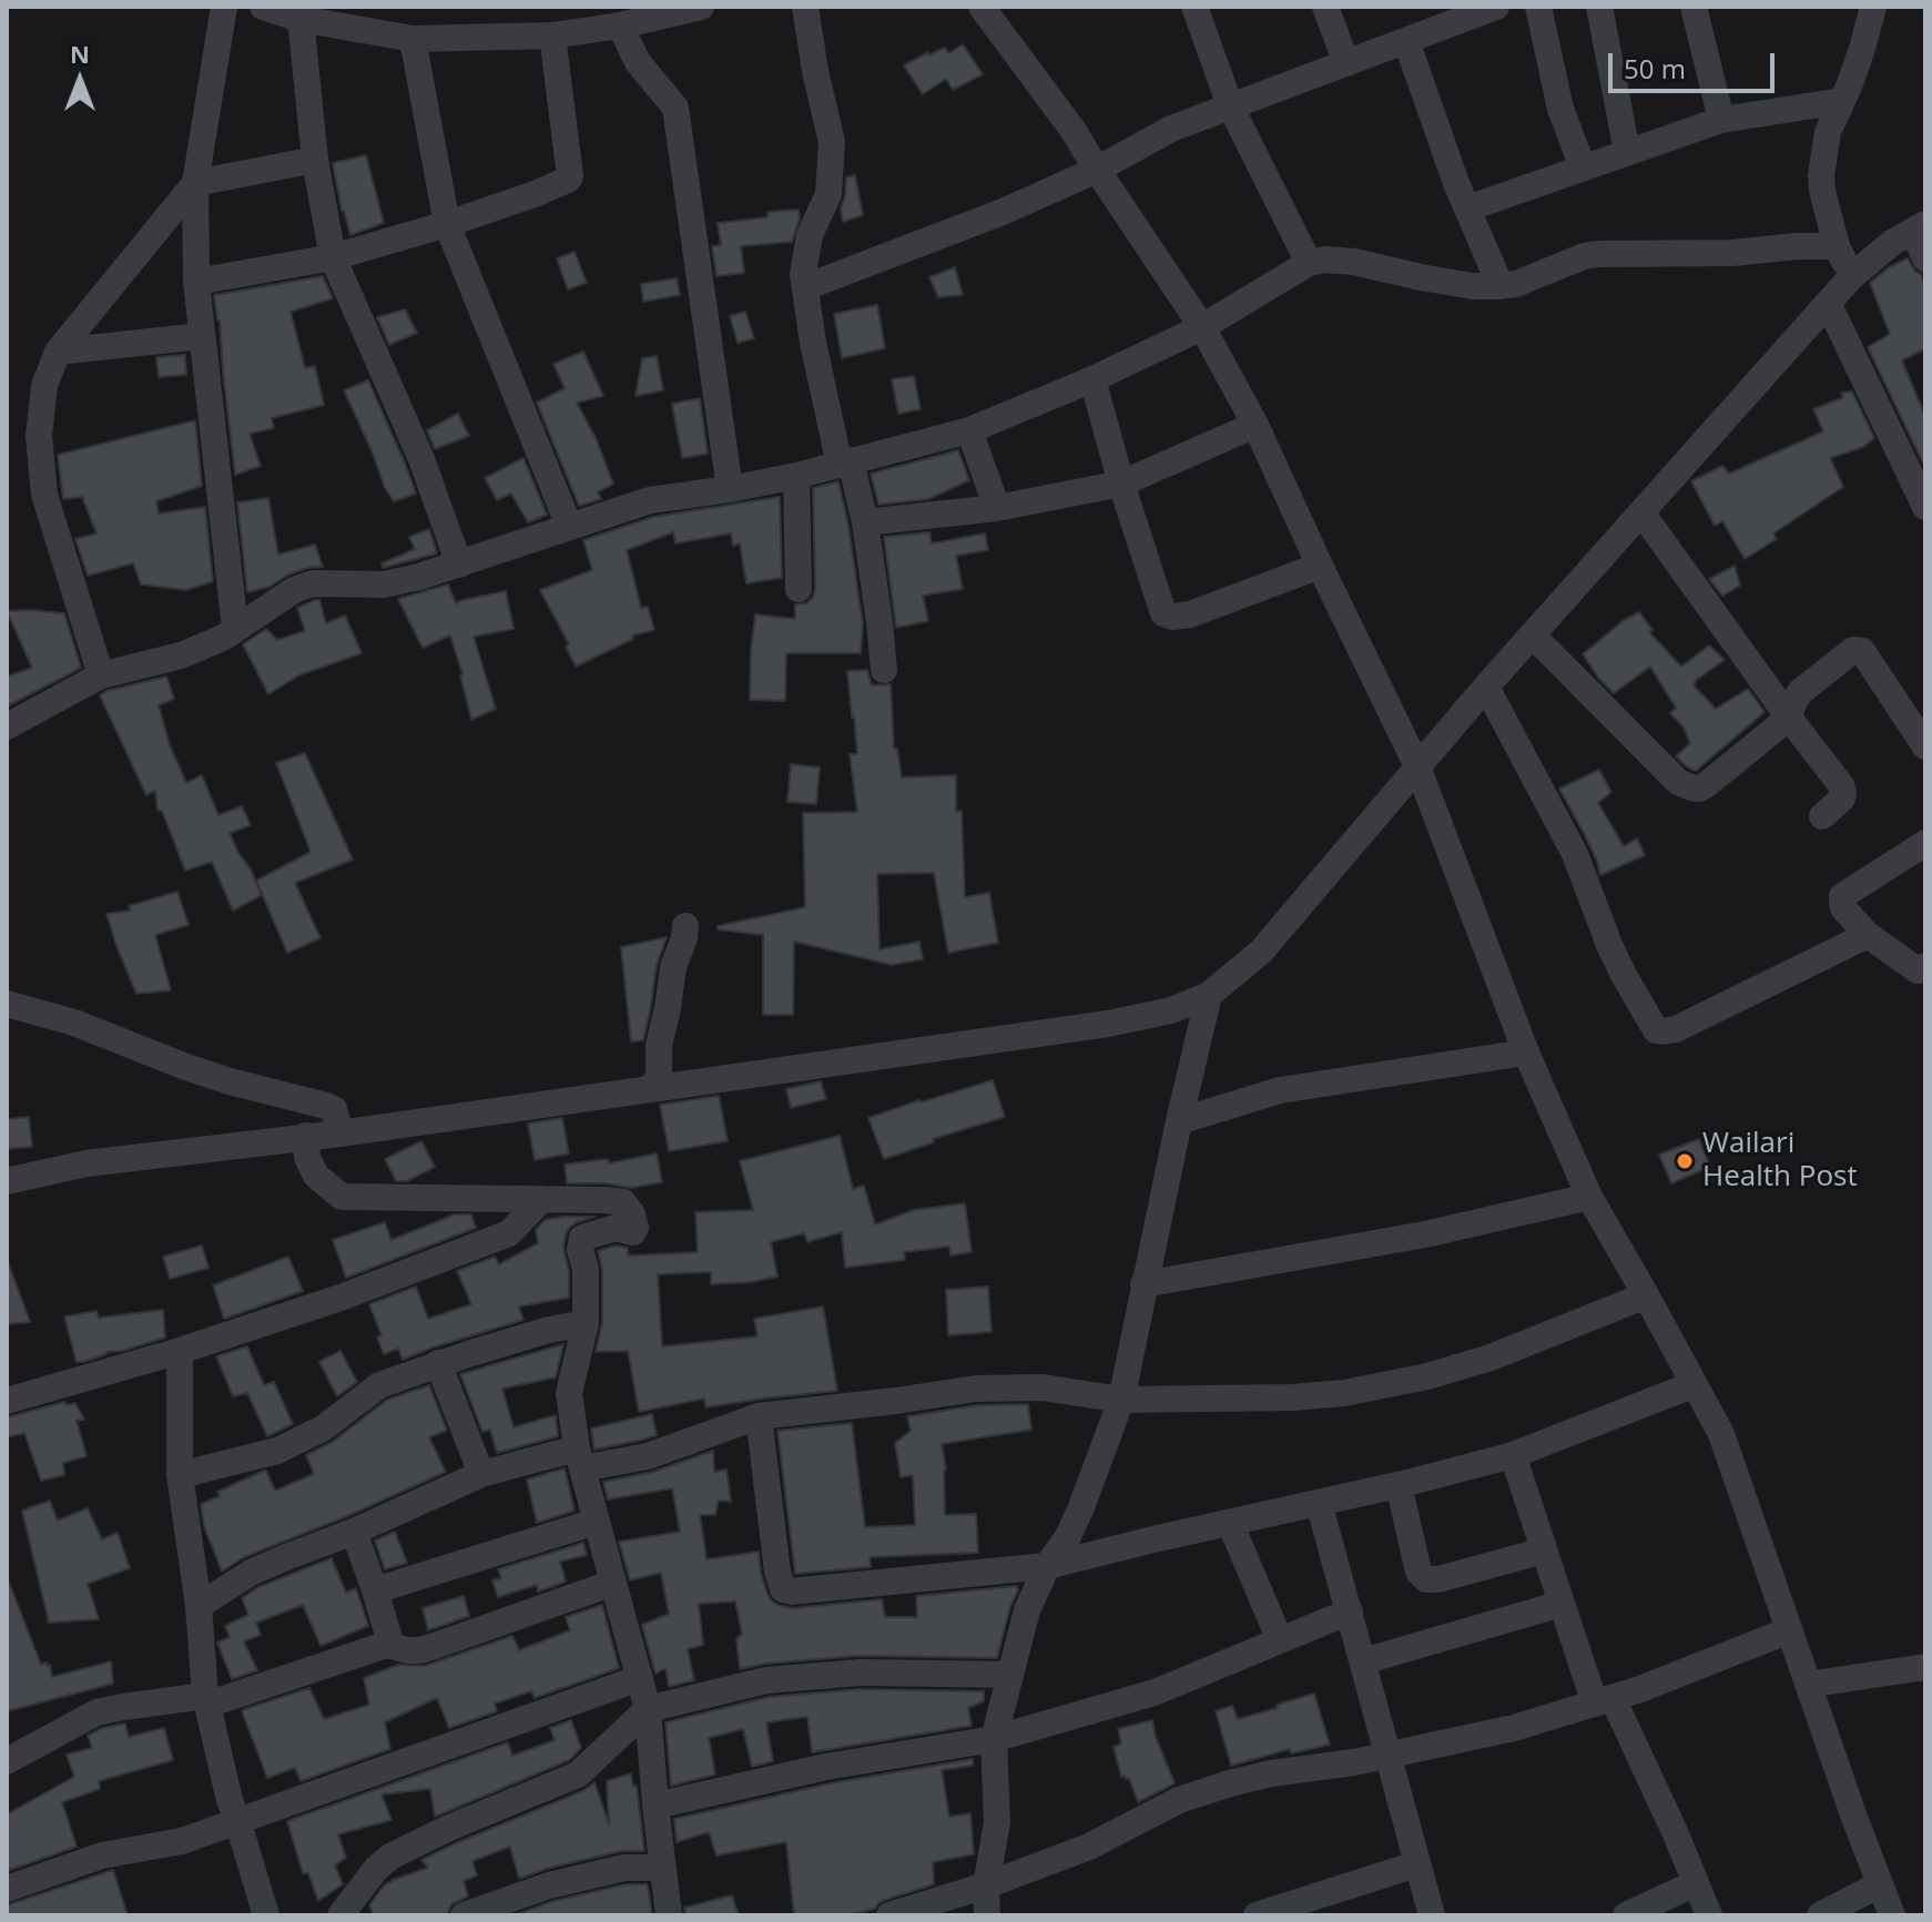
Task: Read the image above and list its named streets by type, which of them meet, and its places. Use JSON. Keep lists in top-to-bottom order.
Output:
{
  "places": ["Wailari Health Post"],
  "scale_bar": "50 m",
  "north": "top"
}
